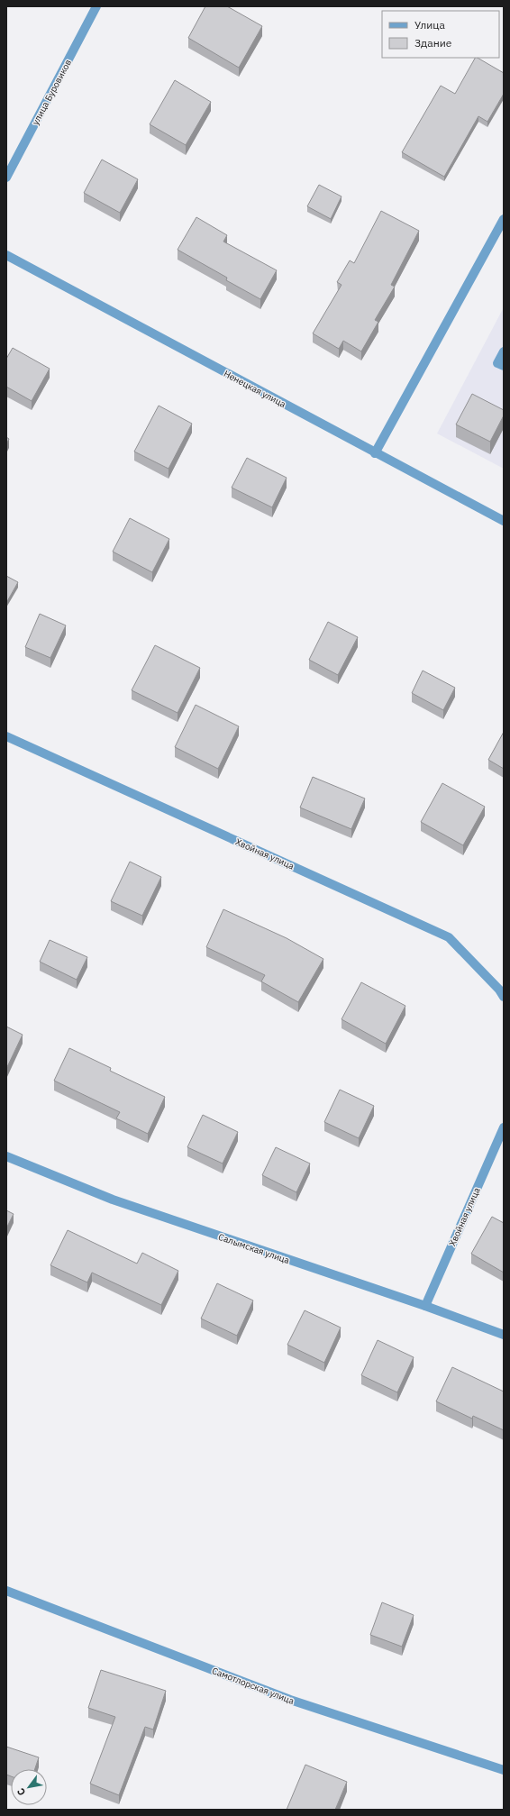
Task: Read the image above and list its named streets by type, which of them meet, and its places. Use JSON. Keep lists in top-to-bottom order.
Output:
{
  "streets": {
    "street": [
      "улица Буровиков",
      "Ненецкая улица",
      "Хвойная улица",
      "Салымская улица",
      "Самотлорская улица"
    ]
  },
  "crossings": [
    ["Хвойная улица", "Салымская улица"]
  ],
  "legend": ["Улица", "Здание"],
  "north": "bottom left"
}
